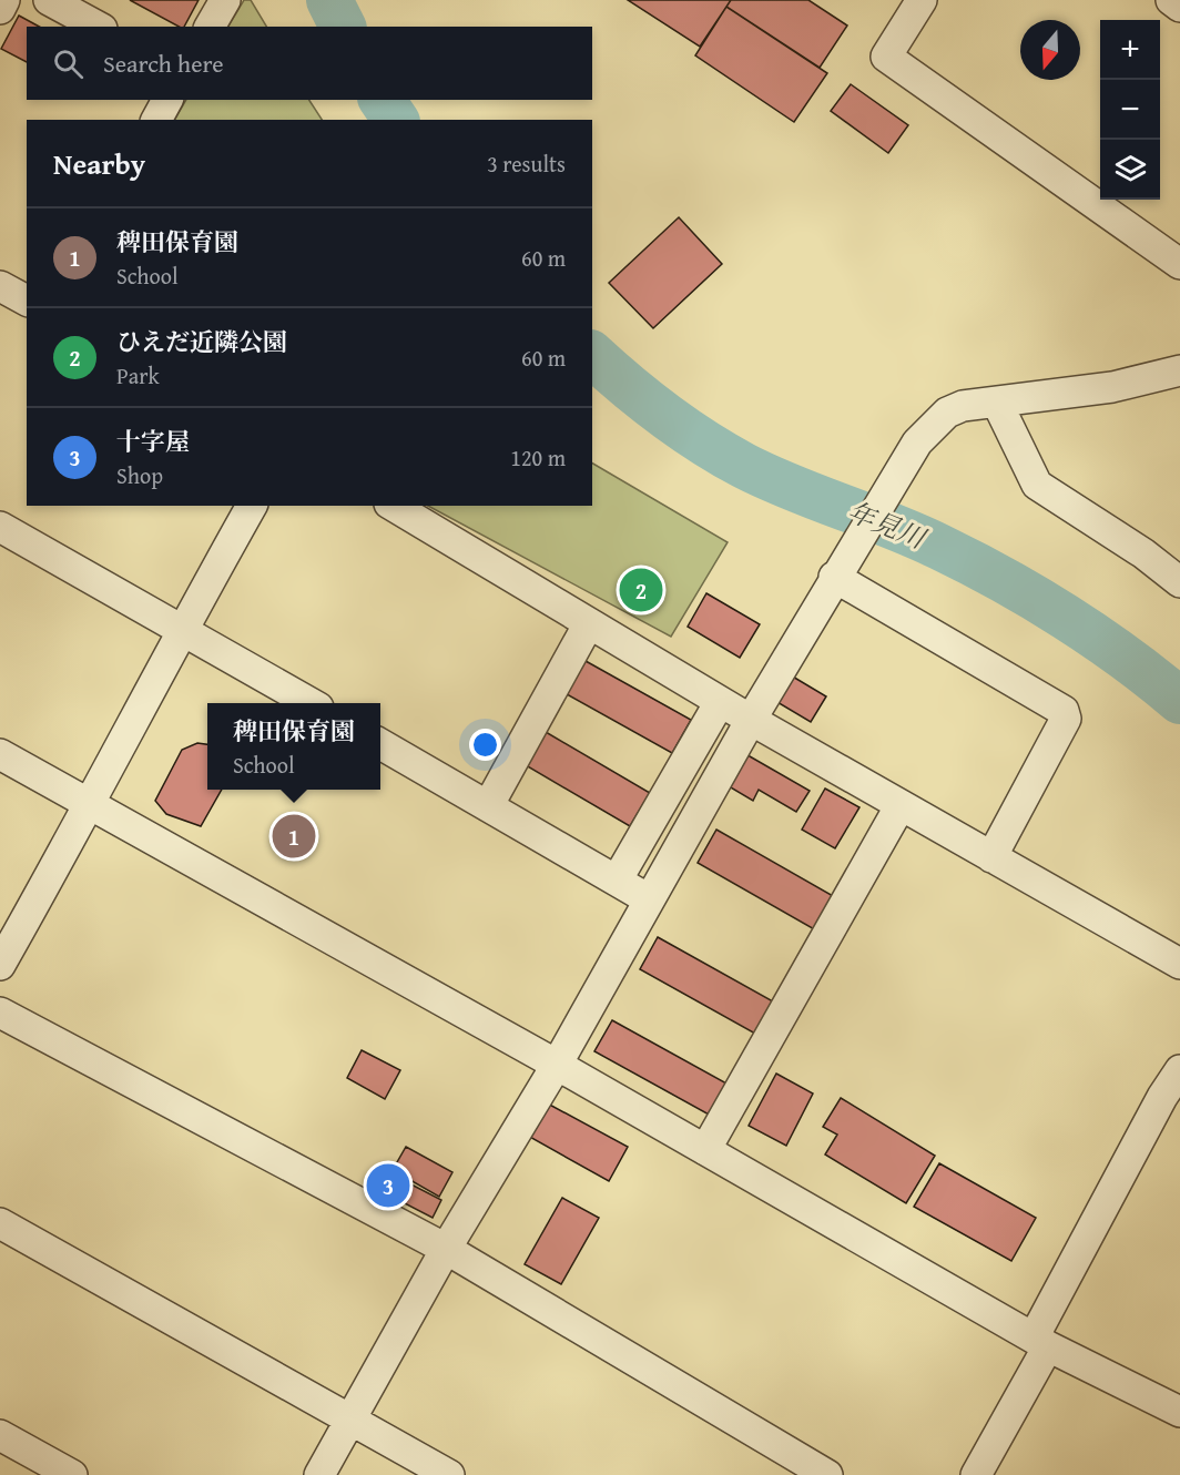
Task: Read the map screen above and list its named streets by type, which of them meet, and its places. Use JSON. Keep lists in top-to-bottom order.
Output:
{
  "water": ["年見川"],
  "north": "bottom",
  "page": {
    "map_buttons": ["+", "−"],
    "search": "Search here",
    "heading": ["Nearby", "3 results"],
    "list": [
      {
        "mark": "1",
        "name": "稗田保育園",
        "note": "School",
        "value": "60 m"
      },
      {
        "mark": "2",
        "name": "ひえだ近隣公園",
        "note": "Park",
        "value": "60 m"
      },
      {
        "mark": "3",
        "name": "十字屋",
        "note": "Shop",
        "value": "120 m"
      }
    ],
    "pins": ["2", "1", "3"],
    "popup": ["稗田保育園", "School"]
  }
}
